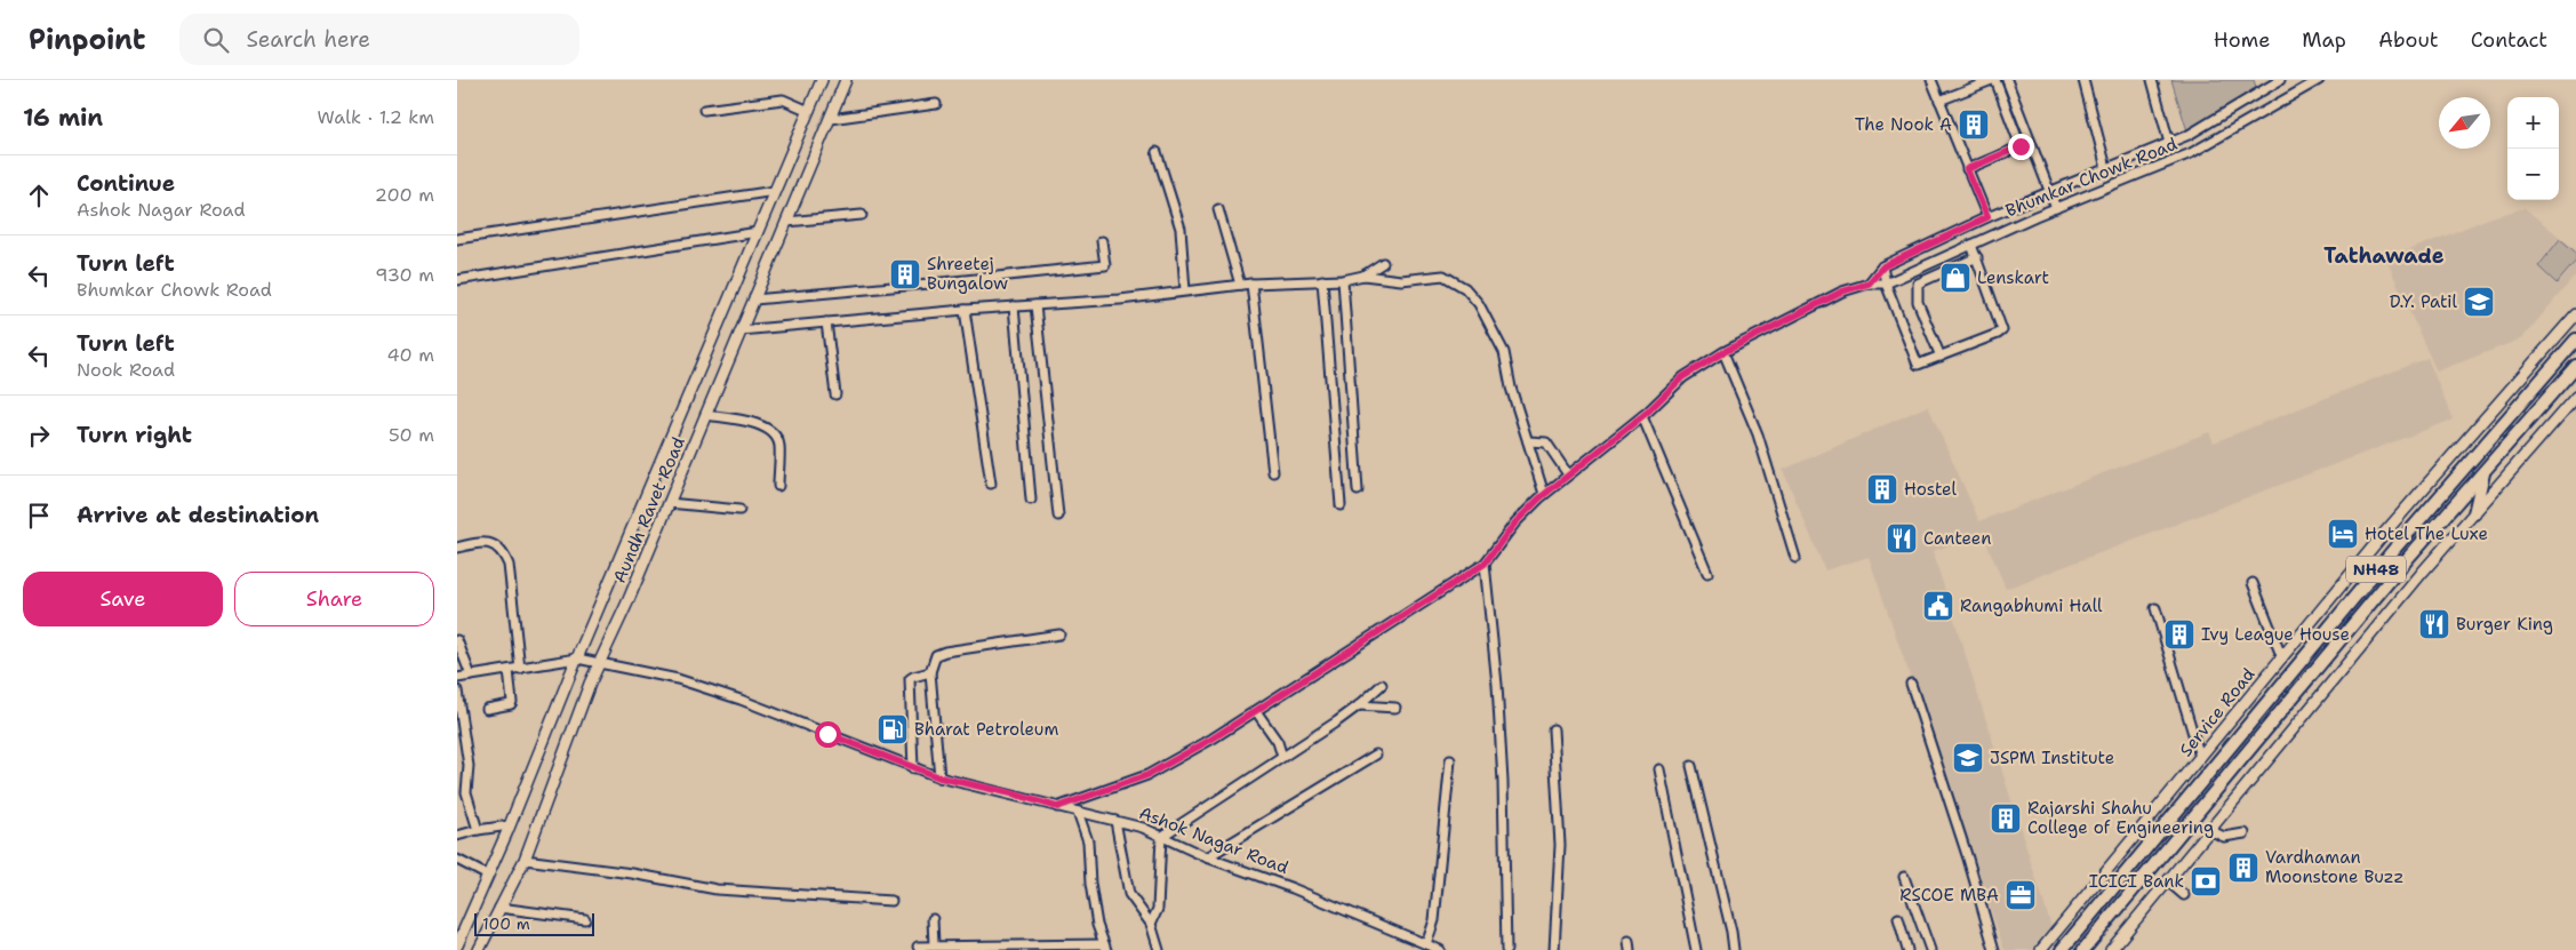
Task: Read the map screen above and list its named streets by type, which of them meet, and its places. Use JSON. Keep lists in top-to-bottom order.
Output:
{
  "streets": {
    "highway": ["NH48"],
    "main road": ["Aundh Ravet Road", "Service Road"],
    "street": ["Bhumkar Chowk Road", "Ashok Nagar Road"]
  },
  "crossings": [
    ["Bhumkar Chowk Road", "Ashok Nagar Road"],
    ["Aundh Ravet Road", "Ashok Nagar Road"]
  ],
  "districts": ["Tathawade"],
  "places": {
    "building": [
      "The Nook A",
      "Shreetej Bungalow",
      "Hostel",
      "Ivy League House",
      "Rajarshi Shahu College of Engineering",
      "Vardhaman Moonstone Buzz"
    ],
    "shop": ["Lenskart"],
    "school or university": ["D.Y. Patil", "JSPM Institute"],
    "hotel": ["Hotel The Luxe"],
    "restaurant": ["Canteen", "Burger King"],
    "public building": ["Rangabhumi Hall"],
    "fuel station": ["Bharat Petroleum"],
    "bank": ["ICICI Bank"],
    "office": ["RSCOE MBA"]
  },
  "scale_bar": "100 m",
  "north": "bottom left",
  "page": {
    "header": "Pinpoint",
    "search": "Search here",
    "nav": [
      "Home",
      "Map",
      "About",
      "Contact"
    ],
    "heading": ["16 min", "Walk · 1.2 km"],
    "map_buttons": ["+", "−"],
    "list": [
      ["Continue", "Ashok Nagar Road", "200 m"],
      ["Turn left", "Bhumkar Chowk Road", "930 m"],
      ["Turn left", "Nook Road", "40 m"],
      ["Turn right", "50 m"],
      "Arrive at destination"
    ],
    "buttons": ["Save", "Share"],
    "scale": "100 m"
  }
}
